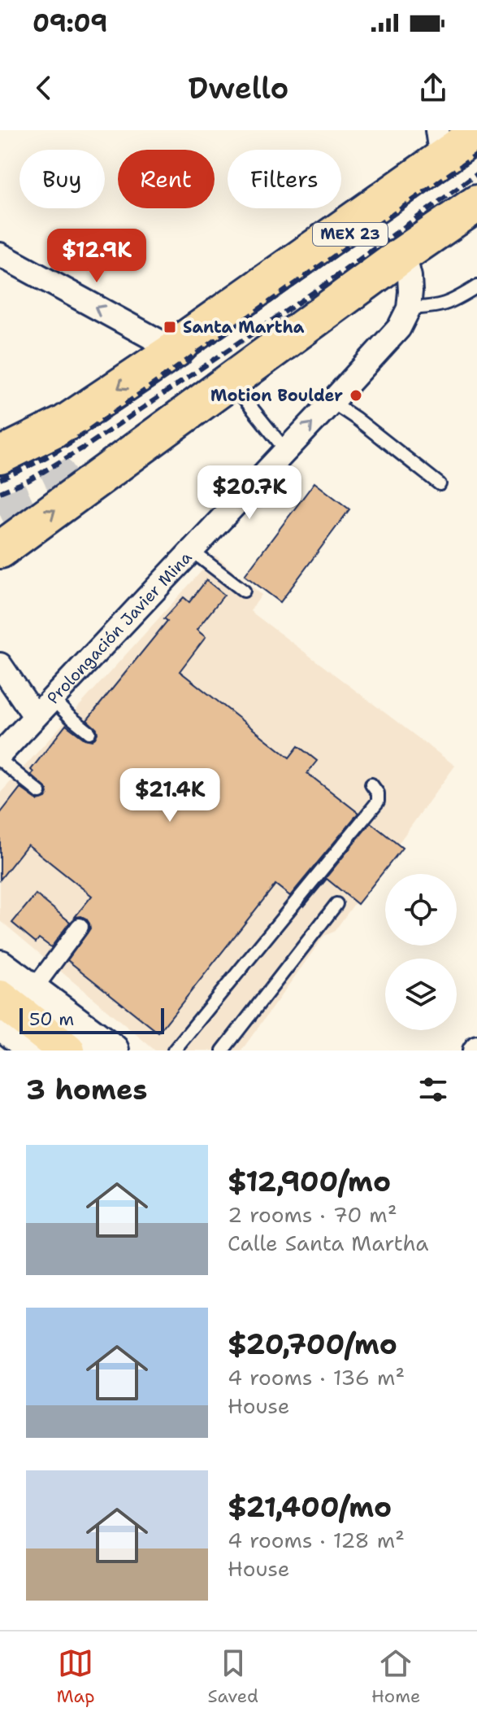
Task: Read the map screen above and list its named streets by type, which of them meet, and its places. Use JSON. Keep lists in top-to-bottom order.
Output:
{
  "streets": {
    "main road": ["MEX 23"],
    "street": ["Prolongación Javier Mina"]
  },
  "places": {
    "transit": ["Santa Martha"],
    "other": ["Motion Boulder"]
  },
  "scale_bar": "50 m",
  "page": {
    "status": "09:09",
    "header": "Dwello",
    "chip": ["Buy", "Rent", "Filters"],
    "price": ["$12.9K", "$20.7K", "$21.4K"],
    "scale": "50 m",
    "heading": "3 homes",
    "list": [
      {
        "name": "$12,900/mo",
        "note": "2 rooms · 70 m² · Calle Santa Martha"
      },
      {
        "name": "$20,700/mo",
        "note": "4 rooms · 136 m² · House"
      },
      {
        "name": "$21,400/mo",
        "note": "4 rooms · 128 m² · House"
      }
    ],
    "tabs": ["Map", "Saved", "Home"]
  }
}
